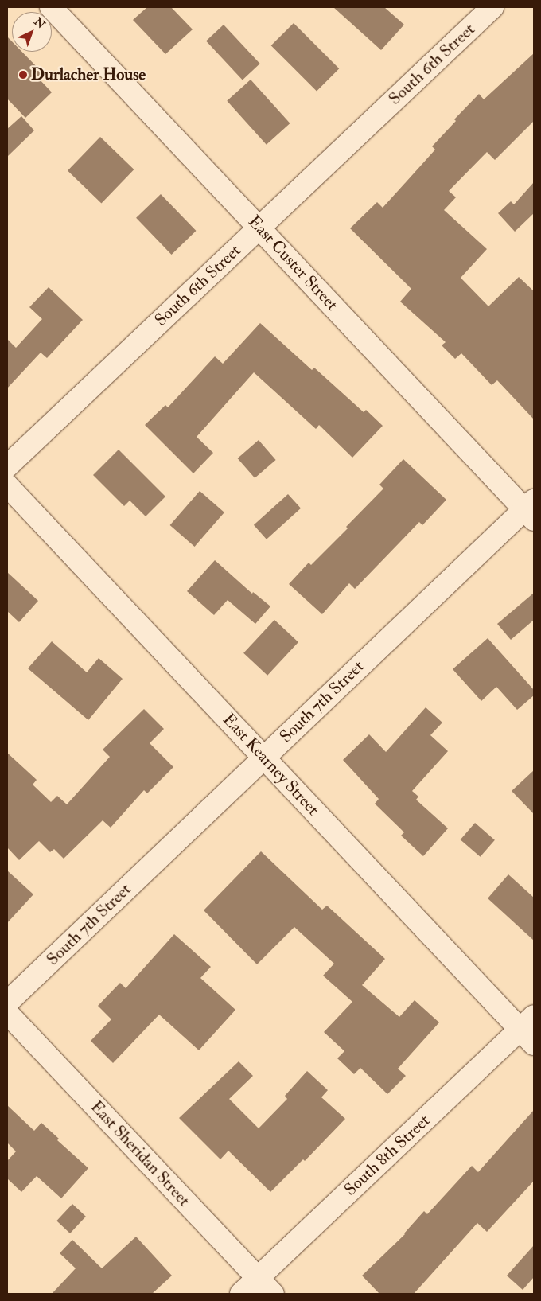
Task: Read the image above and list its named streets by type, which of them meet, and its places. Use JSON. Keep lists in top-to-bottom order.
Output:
{
  "streets": {
    "street": [
      "South 6th Street",
      "East Custer Street",
      "South 7th Street",
      "East Kearney Street",
      "East Sheridan Street",
      "South 8th Street"
    ]
  },
  "crossings": [
    ["South 6th Street", "East Custer Street"],
    ["East Custer Street", "South 7th Street"],
    ["South 7th Street", "East Kearney Street"],
    ["East Kearney Street", "South 8th Street"],
    ["East Sheridan Street", "South 8th Street"]
  ],
  "places": ["Durlacher House"],
  "north": "top right"
}
